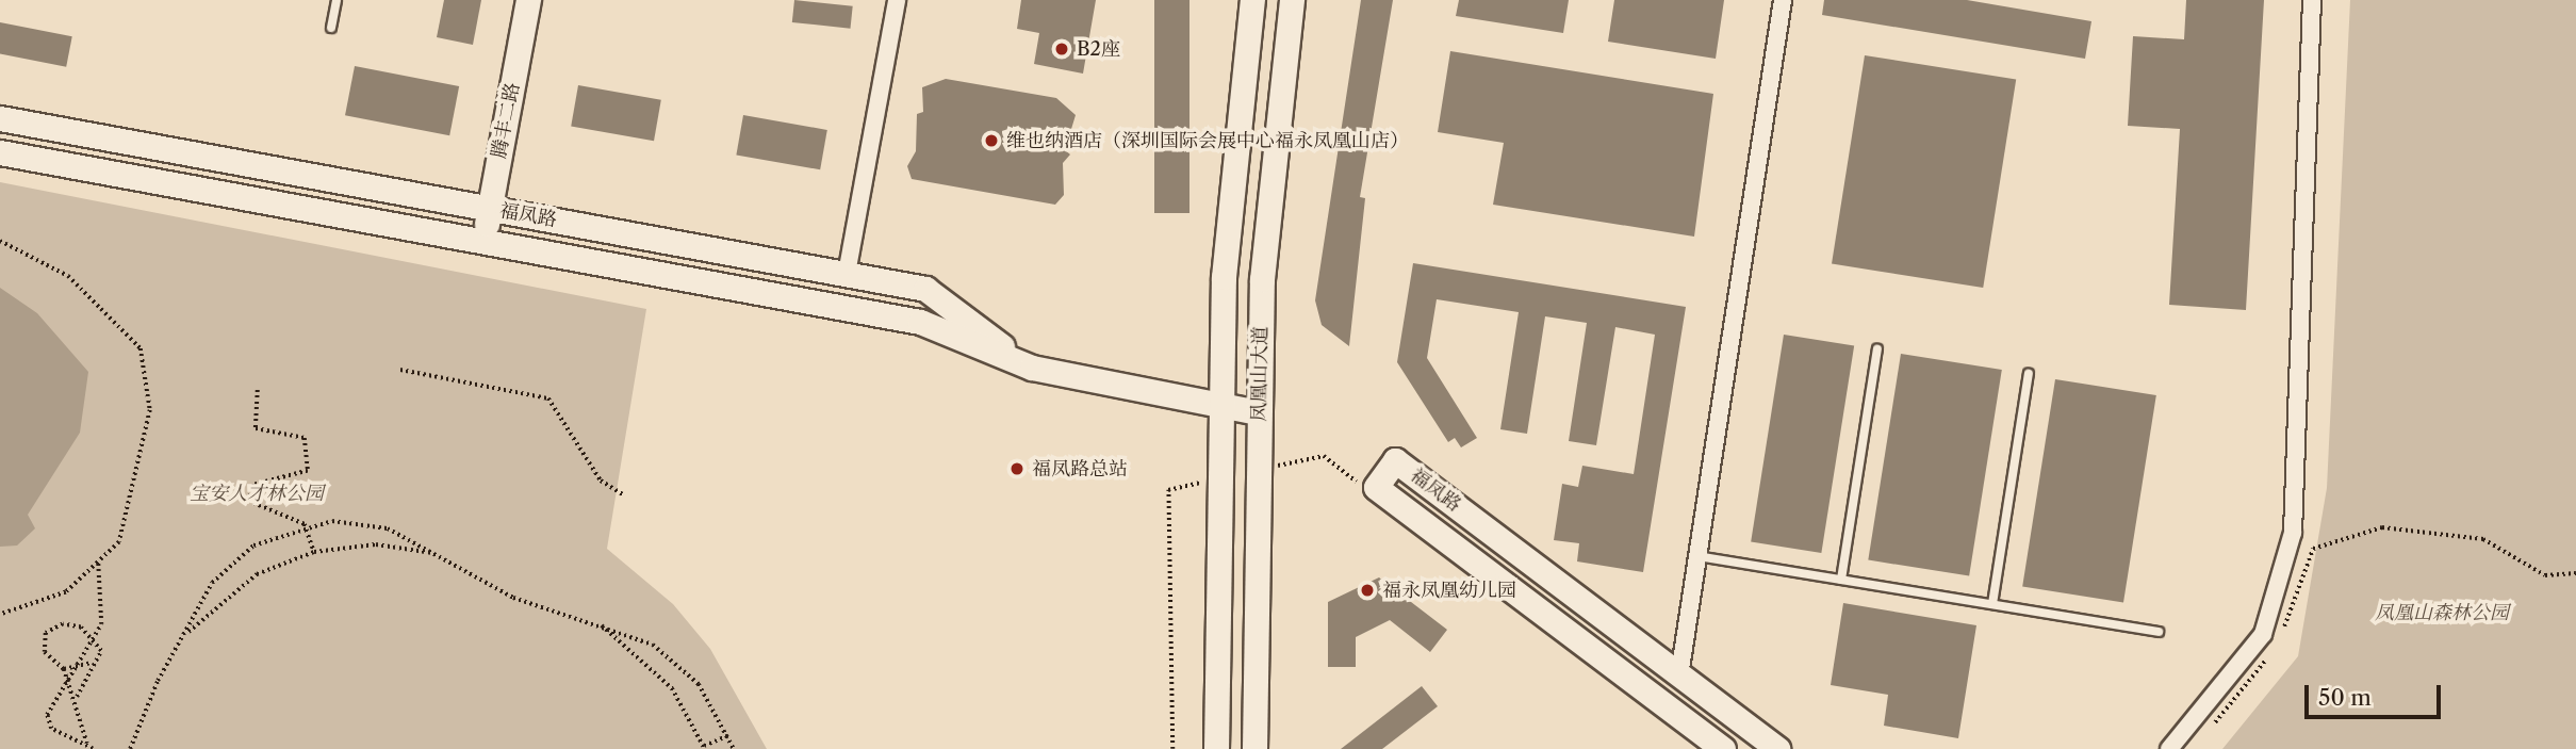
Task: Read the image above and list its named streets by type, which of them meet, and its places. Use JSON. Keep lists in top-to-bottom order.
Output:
{
  "streets": {
    "main road": ["腾丰二路", "福凤路", "凤凰山大道"]
  },
  "crossings": [
    ["腾丰二路", "福凤路"],
    ["福凤路", "凤凰山大道"]
  ],
  "parks": ["宝安人才林公园", "凤凰山森林公园"],
  "places": [
    "B2座",
    "维也纳酒店（深圳国际会展中心福永凤凰山店）",
    "福凤路总站",
    "福永凤凰幼儿园"
  ],
  "scale_bar": "50 m"
}
